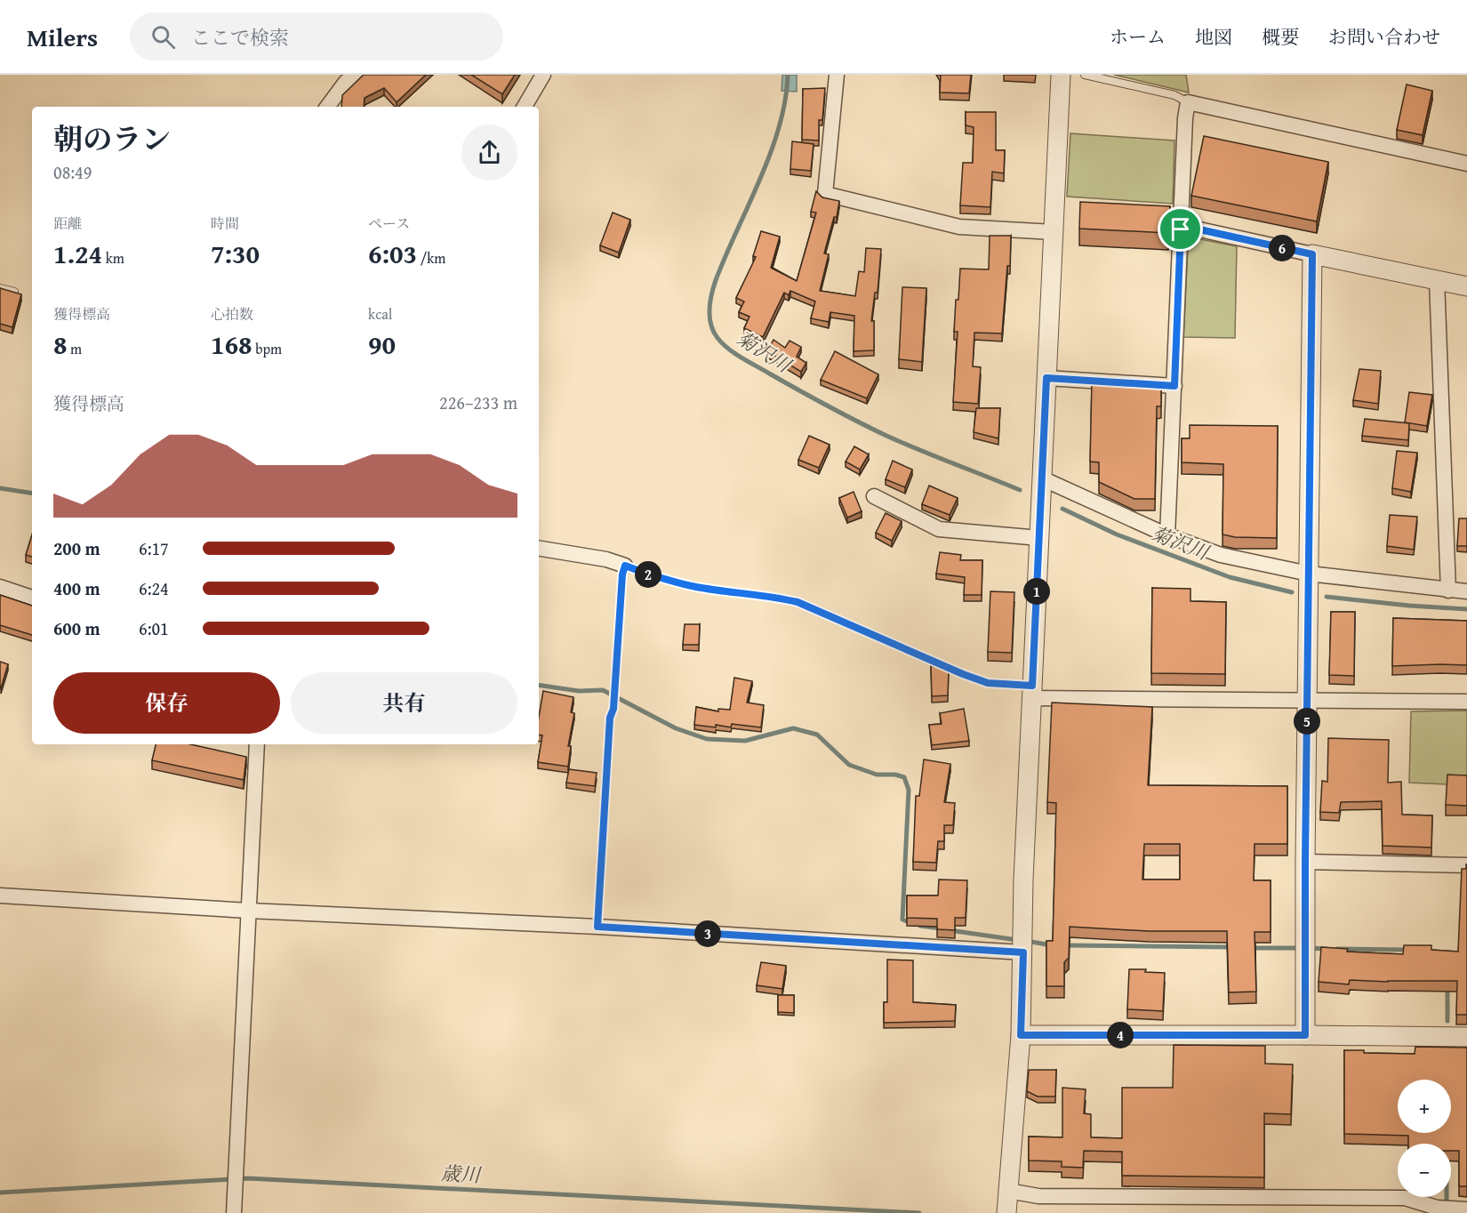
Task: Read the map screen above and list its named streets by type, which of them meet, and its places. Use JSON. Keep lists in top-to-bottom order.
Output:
{
  "water": ["菊沢川", "歳川"],
  "page": {
    "header": "Milers",
    "search": "ここで検索",
    "nav": [
      "ホーム",
      "地図",
      "概要",
      "お問い合わせ"
    ],
    "heading": ["朝のラン", "08:49"],
    "stats": [
      ["距離", "1.24 km"],
      ["時間", "7:30"],
      ["ペース", "6:03 /km"],
      ["獲得標高", "8 m"],
      ["心拍数", "168 bpm"],
      ["kcal", "90"]
    ],
    "pins": [
      "6",
      "2",
      "1",
      "5",
      "3",
      "4"
    ],
    "chart": ["獲得標高", "226–233 m"],
    "list": [
      {
        "name": "200 m",
        "note": "6:17"
      },
      {
        "name": "400 m",
        "note": "6:24"
      },
      {
        "name": "600 m",
        "note": "6:01"
      }
    ],
    "buttons": ["保存", "共有"],
    "map_buttons": ["+", "−"]
  }
}
